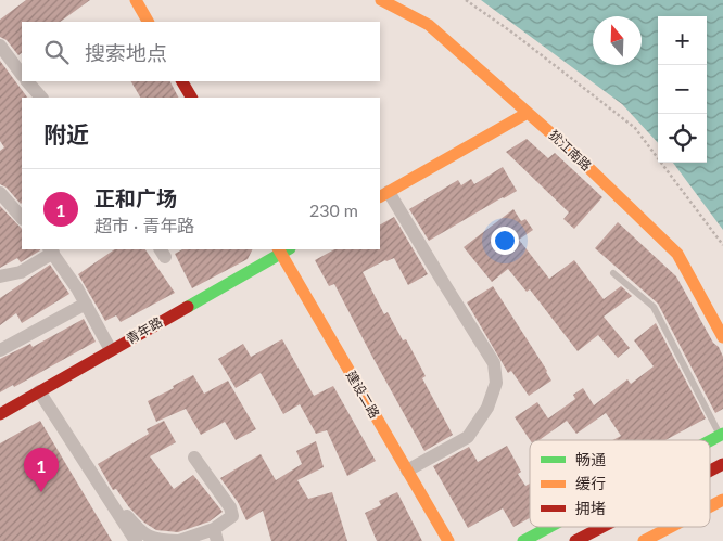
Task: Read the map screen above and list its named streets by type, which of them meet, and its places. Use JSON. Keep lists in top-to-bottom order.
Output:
{
  "streets": {
    "street": ["犹江南路", "青年路", "建设二路"]
  },
  "crossings": [
    ["青年路", "建设二路"]
  ],
  "legend": ["畅通", "缓行", "拥堵"],
  "north": "top",
  "page": {
    "map_buttons": ["+", "−"],
    "search": "搜索地点",
    "heading": "附近",
    "list": [
      {
        "mark": "1",
        "name": "正和广场",
        "note": "超市 · 青年路",
        "value": "230 m"
      }
    ],
    "pins": "1"
  }
}
